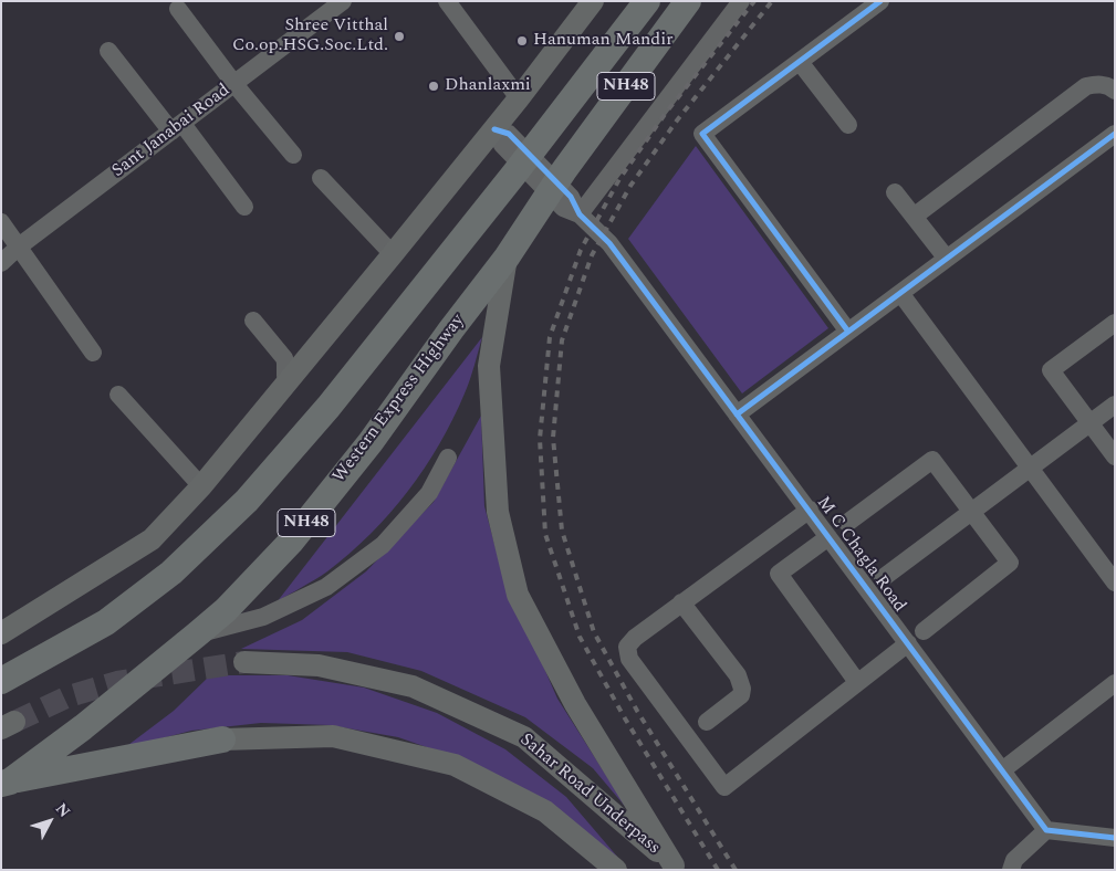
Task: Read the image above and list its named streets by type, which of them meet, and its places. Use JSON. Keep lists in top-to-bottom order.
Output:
{
  "streets": {
    "highway": ["NH48", "Western Express Highway"],
    "main road": ["Sahar Road Underpass"],
    "street": ["Sant Janabai Road", "M C Chagla Road"]
  },
  "places": ["Shree Vitthal Co.op.HSG.Soc.Ltd.", "Hanuman Mandir", "Dhanlaxmi"],
  "north": "top right"
}
